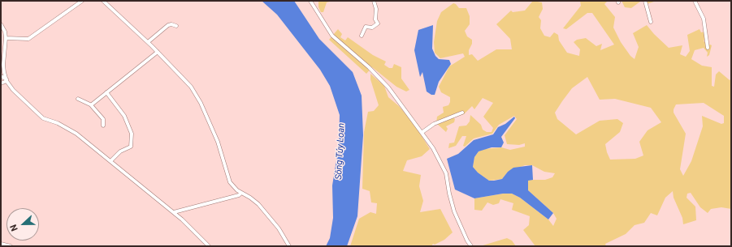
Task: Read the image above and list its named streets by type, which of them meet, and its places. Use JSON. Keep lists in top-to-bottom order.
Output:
{
  "water": ["Sông Túy Loan"],
  "north": "left"
}
